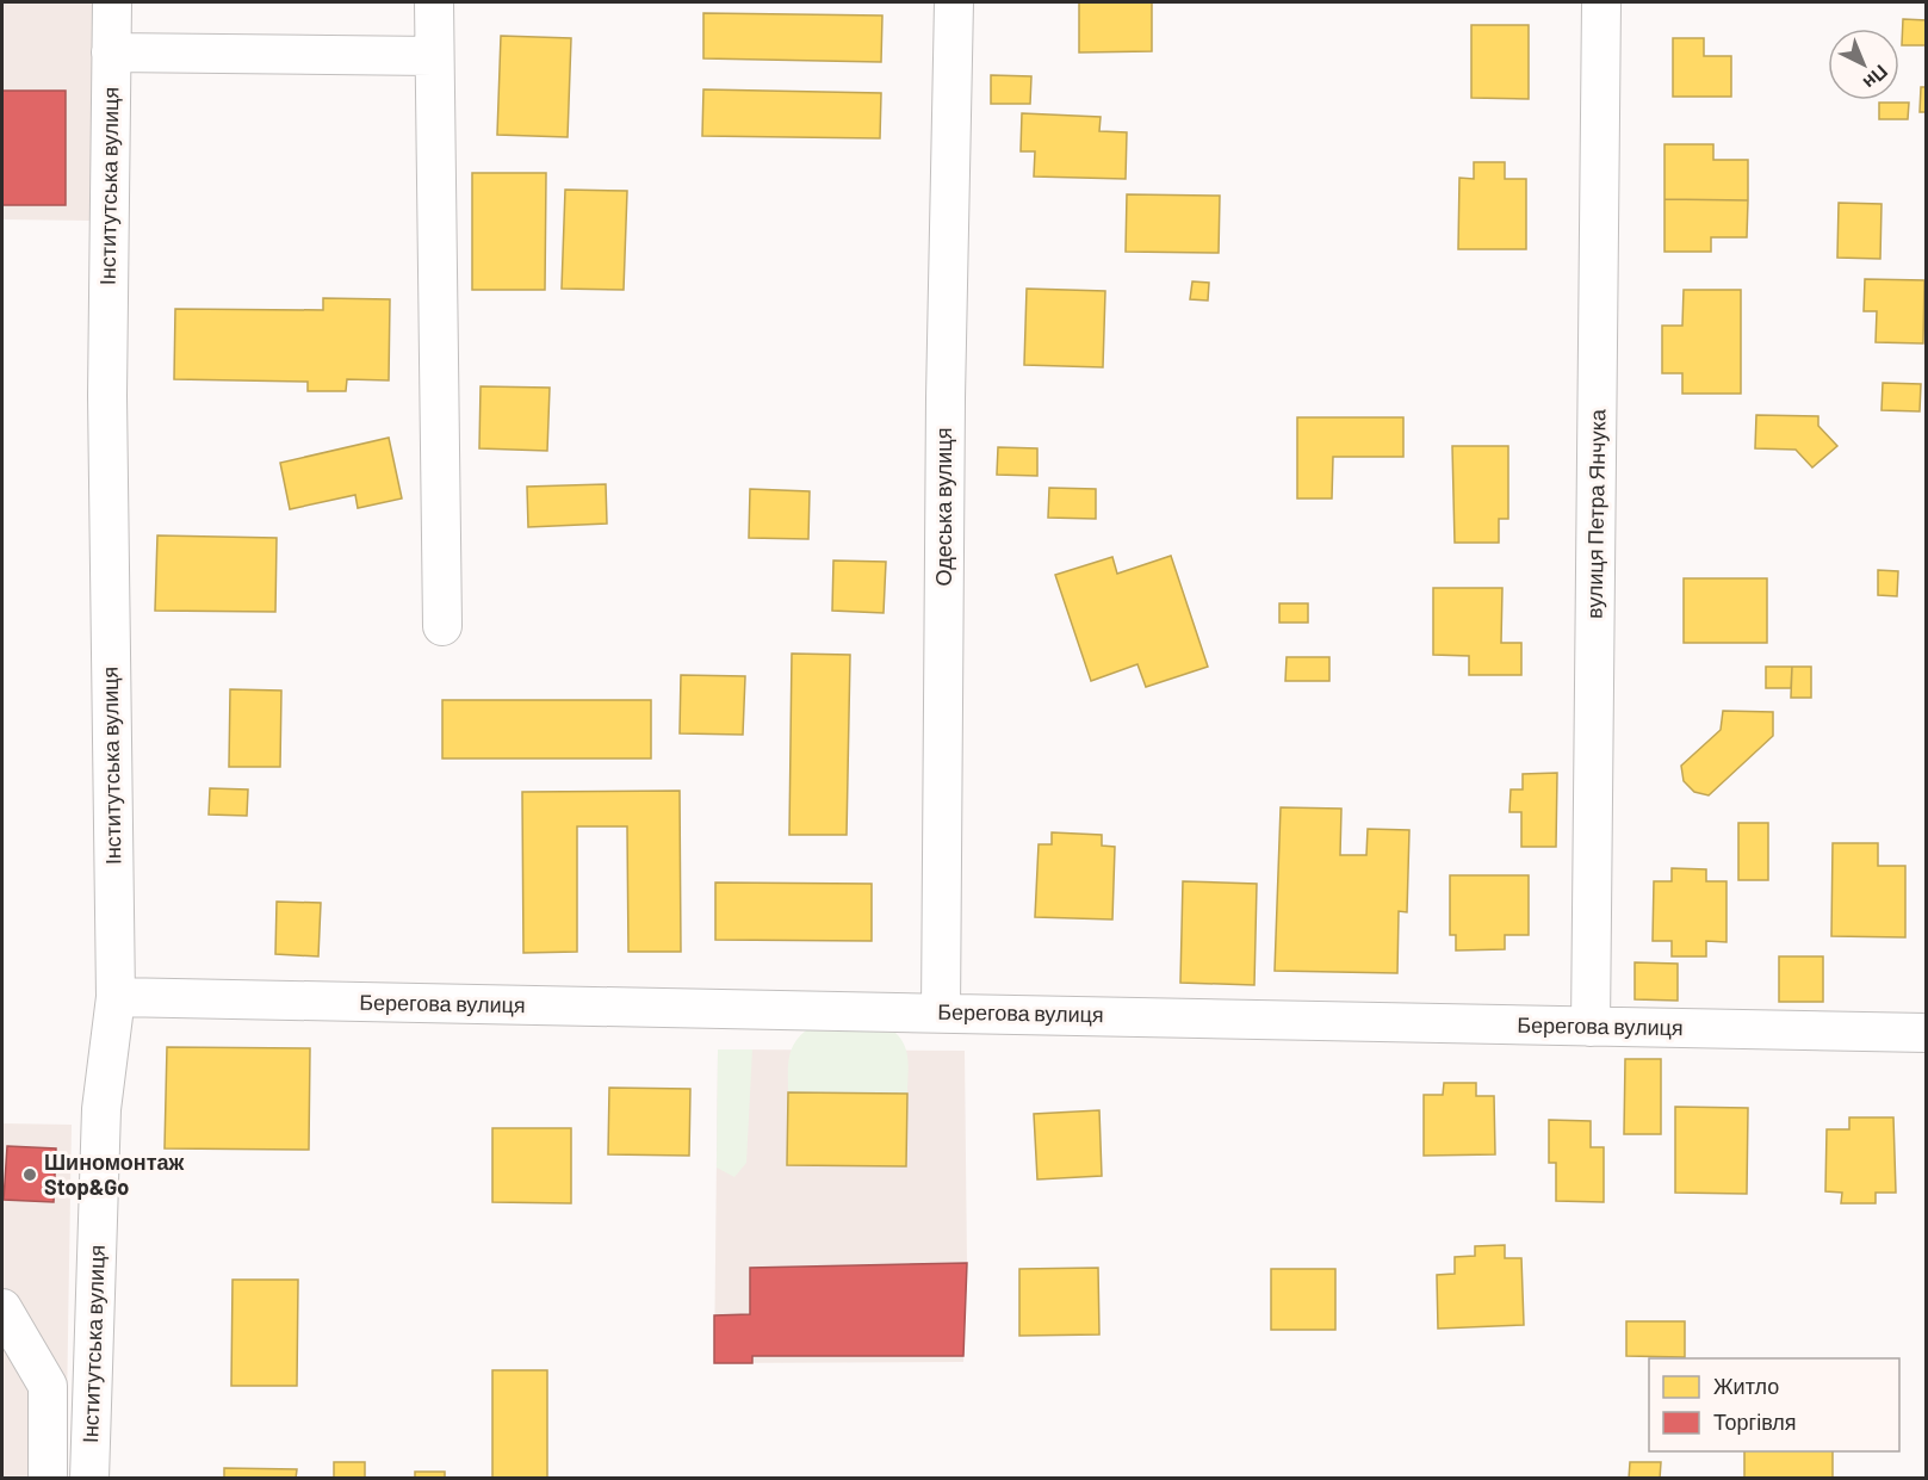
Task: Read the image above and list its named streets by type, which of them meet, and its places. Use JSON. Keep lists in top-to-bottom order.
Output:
{
  "streets": {
    "street": [
      "Інститутська вулиця",
      "Одеська вулиця",
      "вулиця Петра Янчука",
      "Берегова вулиця"
    ]
  },
  "crossings": [
    ["Інститутська вулиця", "Берегова вулиця"],
    ["Одеська вулиця", "Берегова вулиця"],
    ["вулиця Петра Янчука", "Берегова вулиця"]
  ],
  "places": ["Шиномонтаж Stop&Go"],
  "legend": ["Житло", "Торгівля"],
  "north": "bottom right"
}
